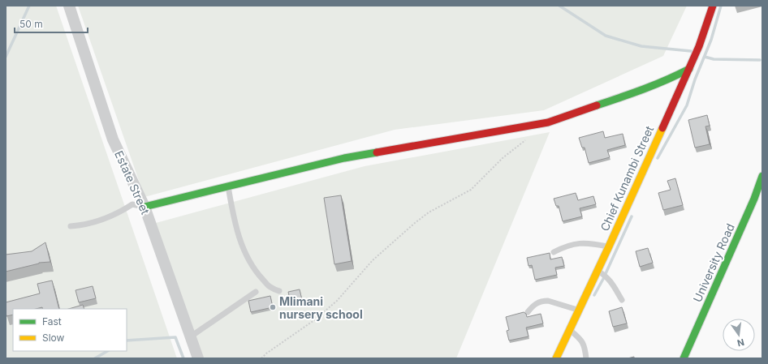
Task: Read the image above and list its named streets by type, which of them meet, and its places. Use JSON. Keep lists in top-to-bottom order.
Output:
{
  "streets": {
    "street": ["Chief Kunambi Street", "Estate Street", "University Road"]
  },
  "places": ["Mlimani nursery school"],
  "legend": ["Fast", "Slow"],
  "scale_bar": "50 m",
  "north": "bottom"
}
